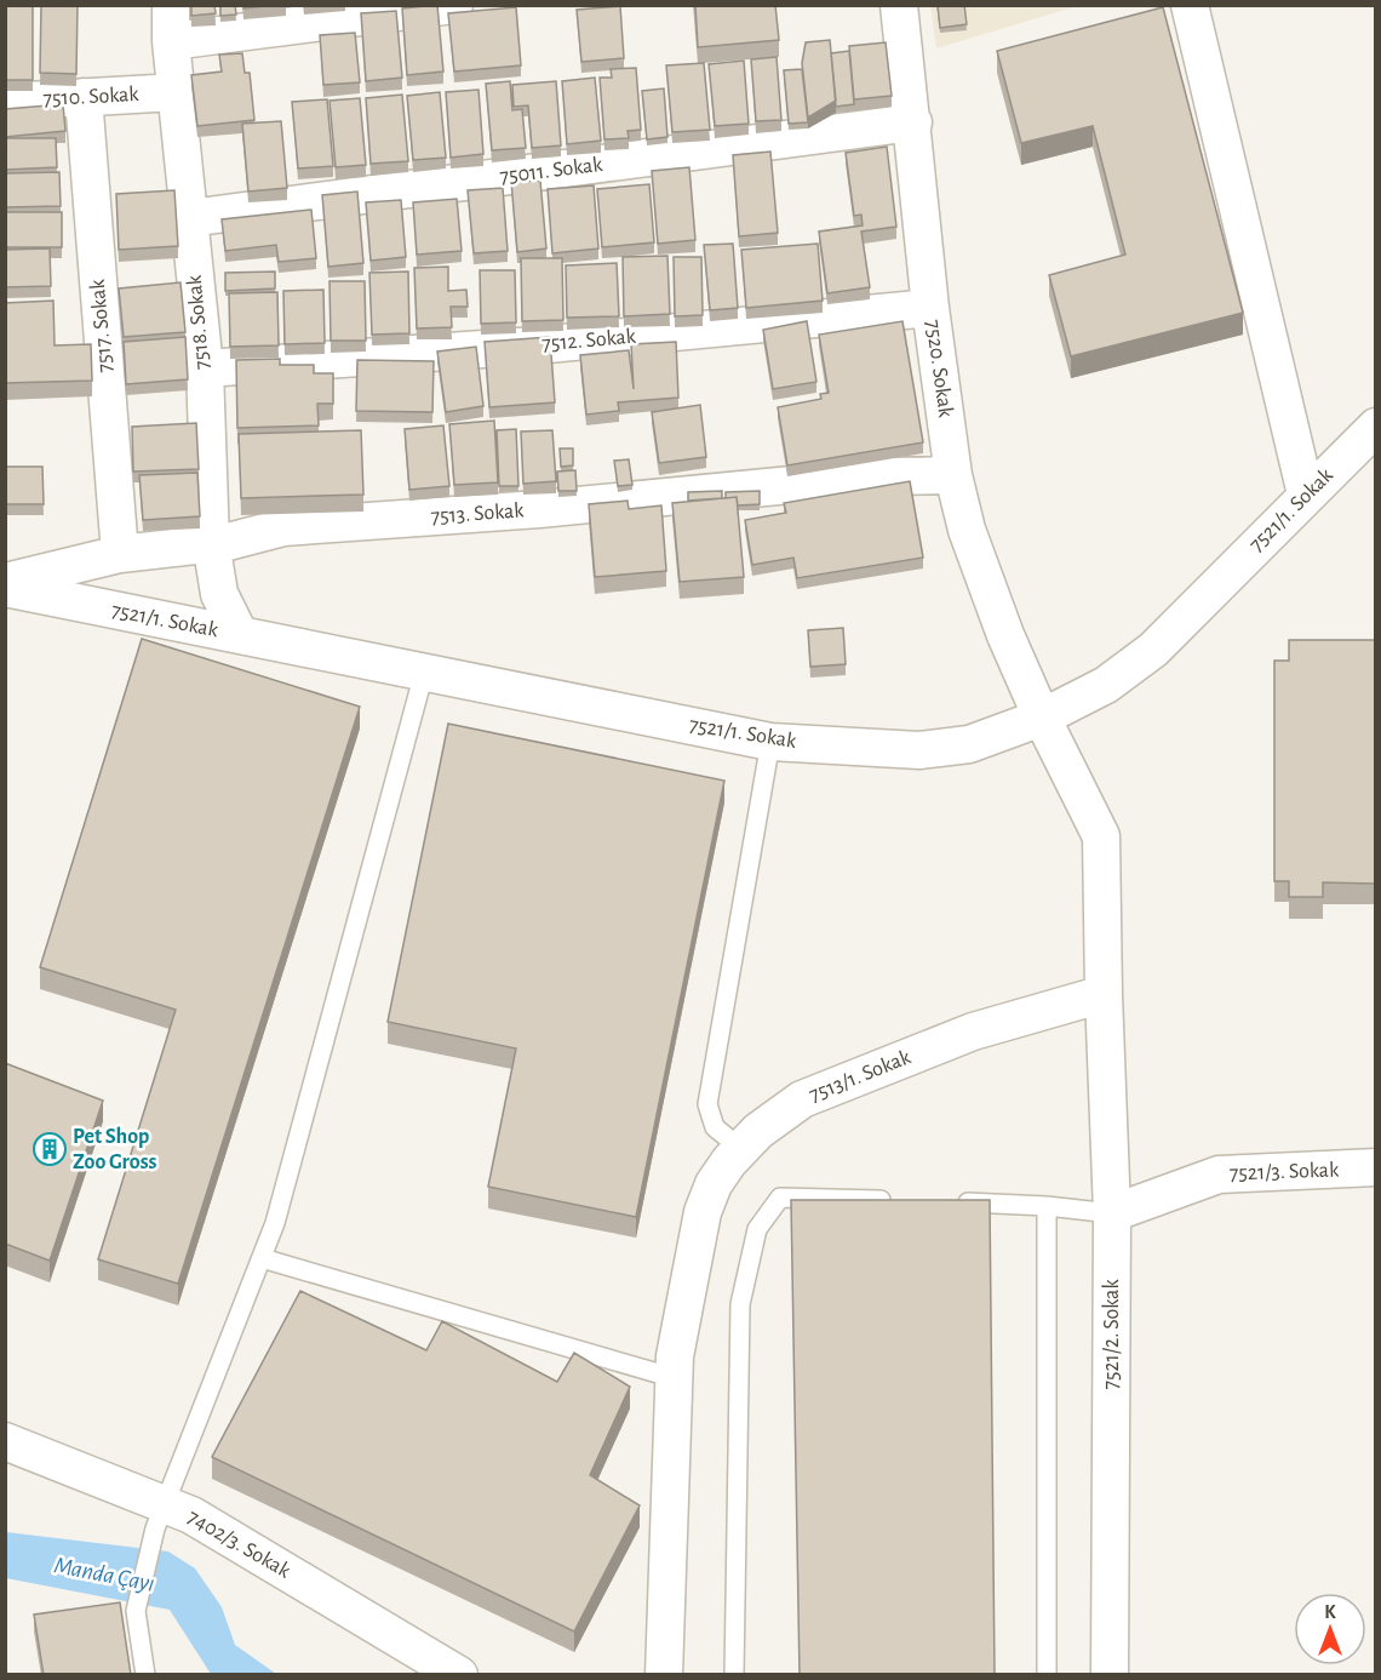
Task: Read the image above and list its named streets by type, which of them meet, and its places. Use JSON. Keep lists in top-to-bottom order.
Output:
{
  "streets": {
    "street": [
      "7510. Sokak",
      "75011. Sokak",
      "7518. Sokak",
      "7517. Sokak",
      "7512. Sokak",
      "7520. Sokak",
      "7521/1. Sokak",
      "7513. Sokak",
      "7513/1. Sokak",
      "7521/3. Sokak",
      "7521/2. Sokak",
      "7402/3. Sokak"
    ]
  },
  "crossings": [
    ["7510. Sokak", "7518. Sokak"],
    ["7510. Sokak", "7517. Sokak"],
    ["75011. Sokak", "7518. Sokak"],
    ["75011. Sokak", "7520. Sokak"],
    ["7518. Sokak", "7512. Sokak"],
    ["7518. Sokak", "7521/1. Sokak"],
    ["7518. Sokak", "7513. Sokak"],
    ["7517. Sokak", "7513. Sokak"],
    ["7512. Sokak", "7520. Sokak"],
    ["7520. Sokak", "7521/1. Sokak"],
    ["7520. Sokak", "7513. Sokak"],
    ["7513/1. Sokak", "7521/2. Sokak"],
    ["7521/3. Sokak", "7521/2. Sokak"]
  ],
  "water": ["Manda Çayı"],
  "places": {
    "building": ["Pet Shop Zoo Gross"]
  },
  "north": "top"
}
